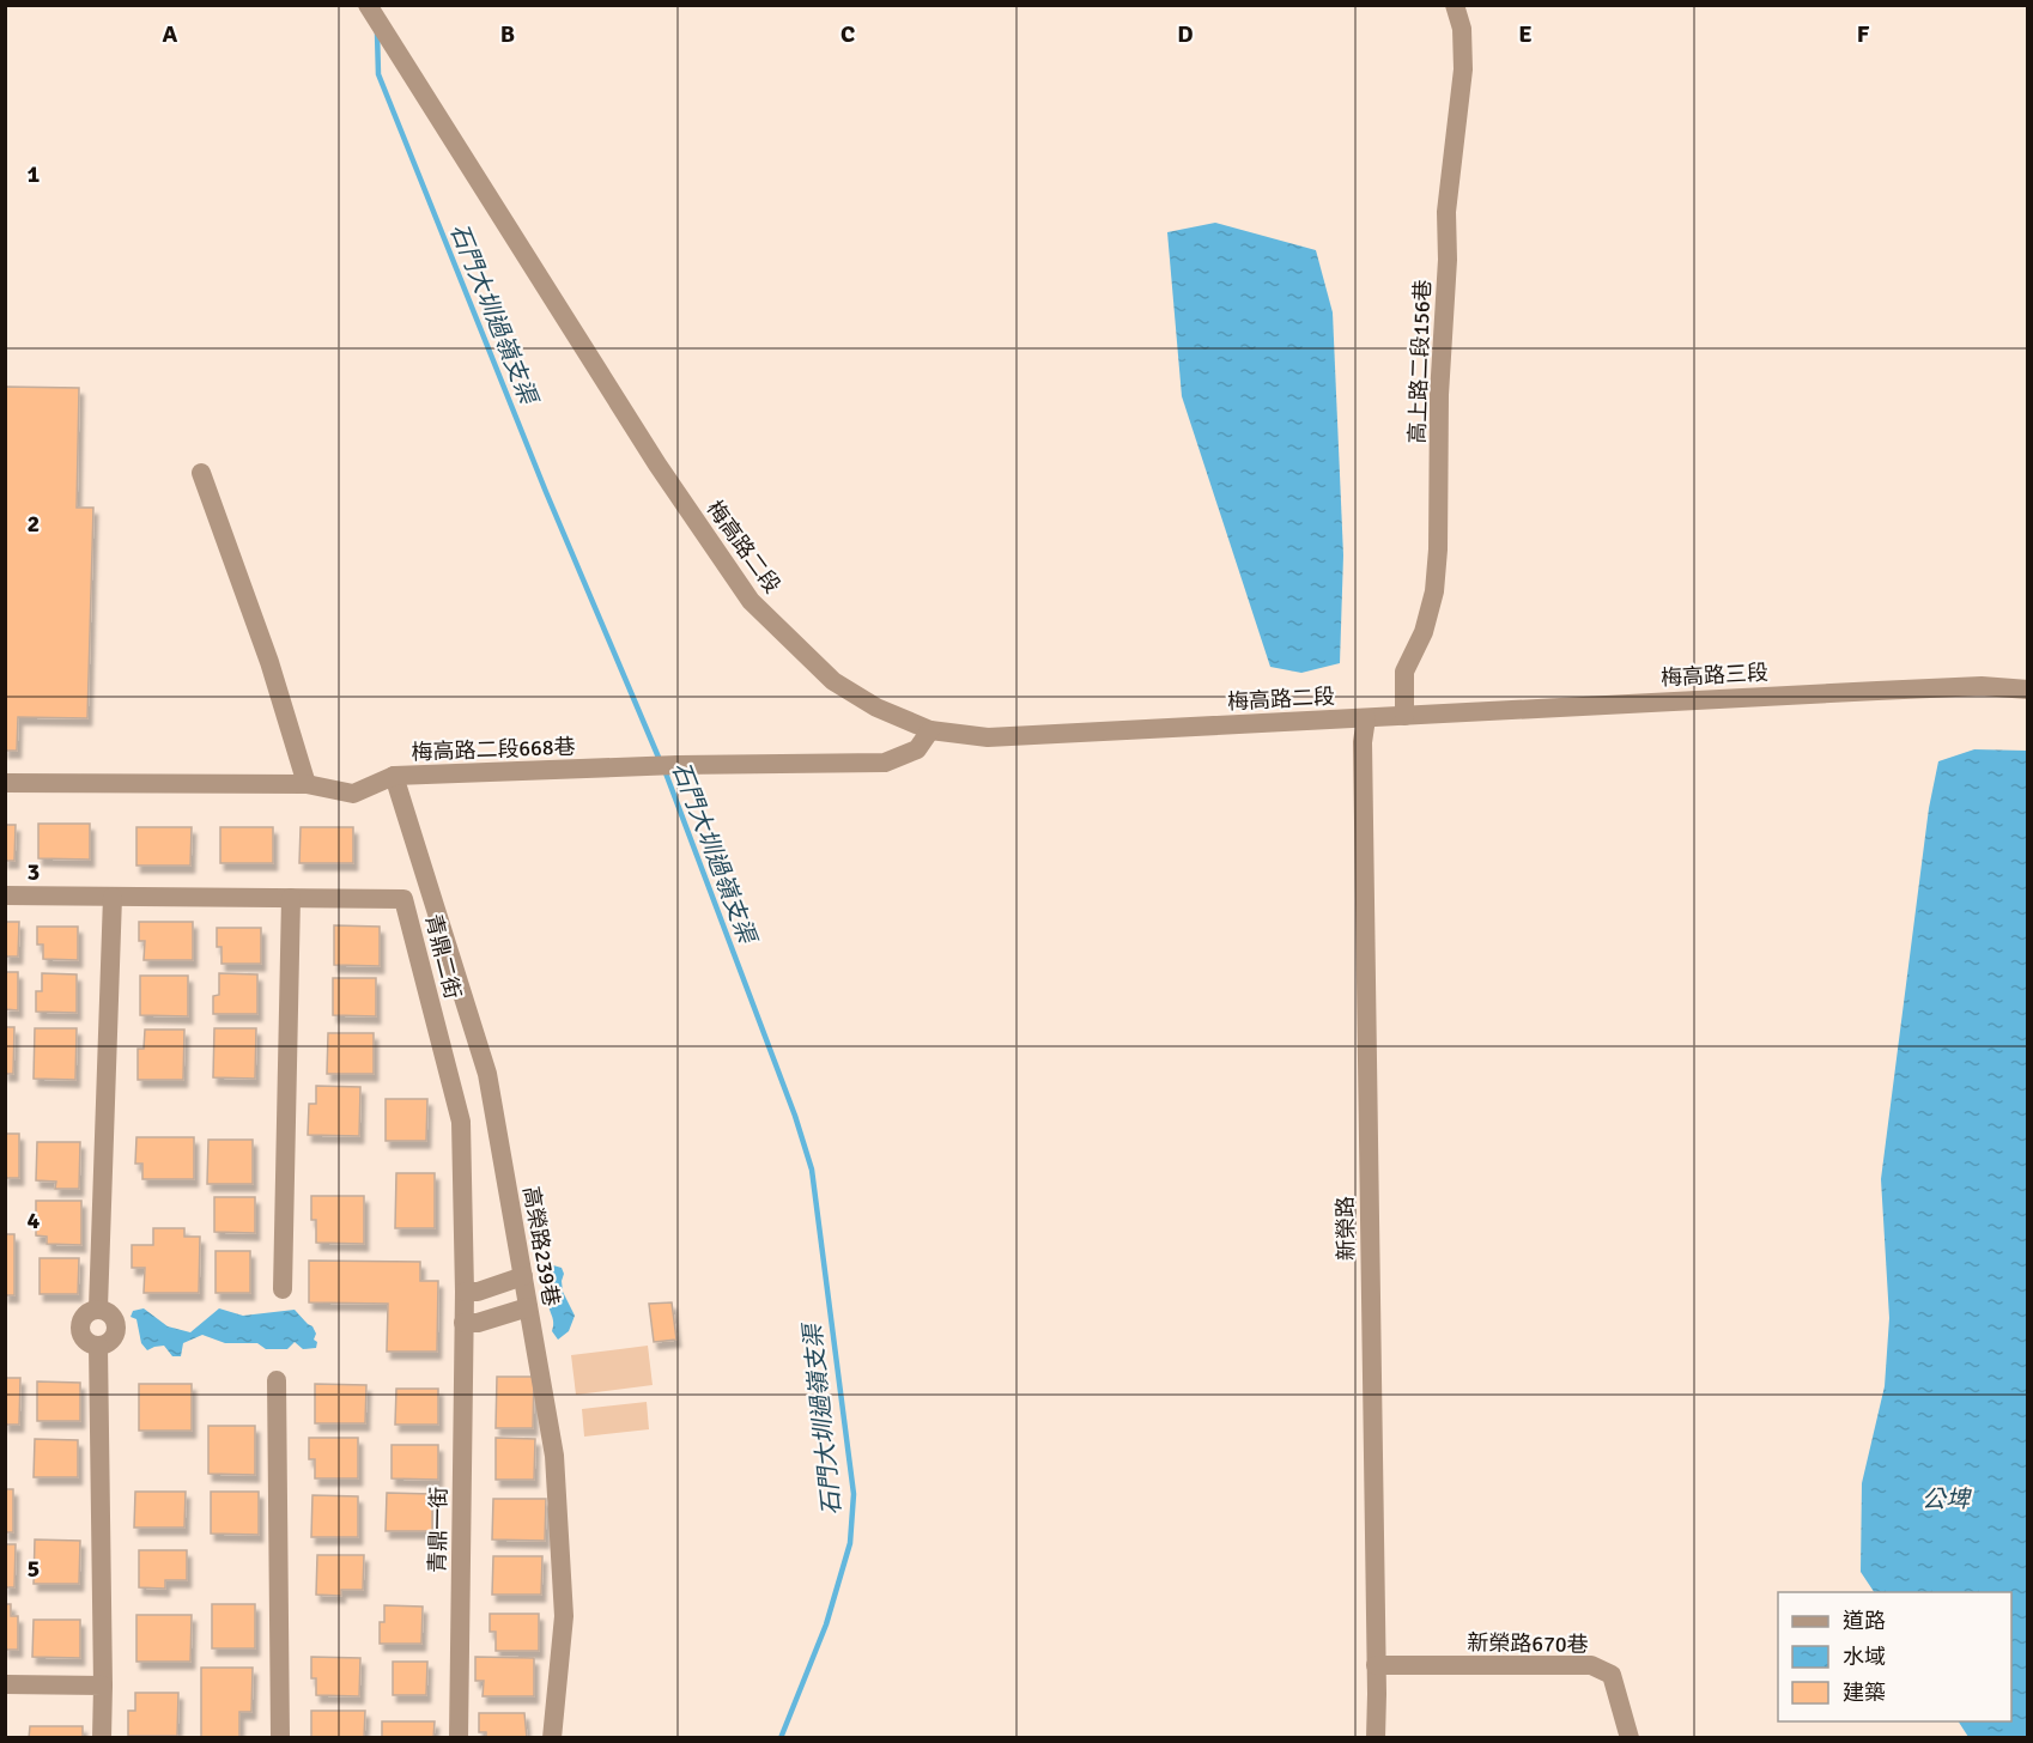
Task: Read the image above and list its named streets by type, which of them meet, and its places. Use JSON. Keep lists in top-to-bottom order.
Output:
{
  "streets": {
    "street": [
      "高上路二段156巷",
      "梅高路二段",
      "梅高路三段",
      "梅高路二段668巷",
      "青鼎二街",
      "新榮路",
      "高榮路239巷",
      "青鼎一街",
      "新榮路670巷"
    ]
  },
  "crossings": [
    ["高上路二段156巷", "梅高路二段"],
    ["高上路二段156巷", "梅高路三段"],
    ["梅高路二段", "梅高路三段"],
    ["梅高路二段", "梅高路二段668巷"],
    ["梅高路二段", "新榮路"],
    ["梅高路二段668巷", "高榮路239巷"],
    ["青鼎二街", "青鼎一街"],
    ["新榮路", "新榮路670巷"]
  ],
  "water": ["石門大圳過嶺支渠", "公埤"],
  "legend": ["道路", "水域", "建築"],
  "grid": {
    "columns": [
      "A",
      "B",
      "C",
      "D",
      "E",
      "F"
    ],
    "rows": [
      "1",
      "2",
      "3",
      "4",
      "5"
    ]
  }
}
